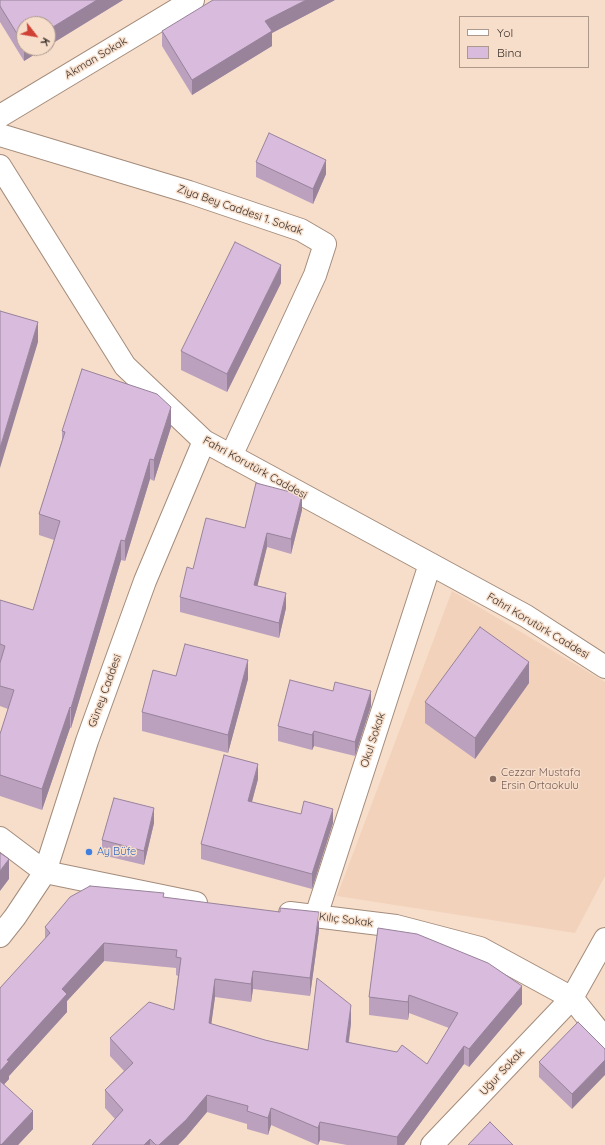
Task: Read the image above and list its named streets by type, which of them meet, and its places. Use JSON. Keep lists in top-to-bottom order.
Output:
{
  "streets": {
    "street": [
      "Akman Sokak",
      "Ziya Bey Caddesi 1. Sokak",
      "Fahri Korutürk Caddesi",
      "Güney Caddesi",
      "Okul Sokak",
      "Kılıç Sokak",
      "Uğur Sokak"
    ]
  },
  "crossings": [
    ["Ziya Bey Caddesi 1. Sokak", "Fahri Korutürk Caddesi"],
    ["Fahri Korutürk Caddesi", "Güney Caddesi"],
    ["Fahri Korutürk Caddesi", "Okul Sokak"],
    ["Okul Sokak", "Kılıç Sokak"],
    ["Kılıç Sokak", "Uğur Sokak"]
  ],
  "places": ["Cezzar Mustafa Ersin Ortaokulu", "Ay Büfe"],
  "legend": ["Yol", "Bina"],
  "north": "bottom right"
}
